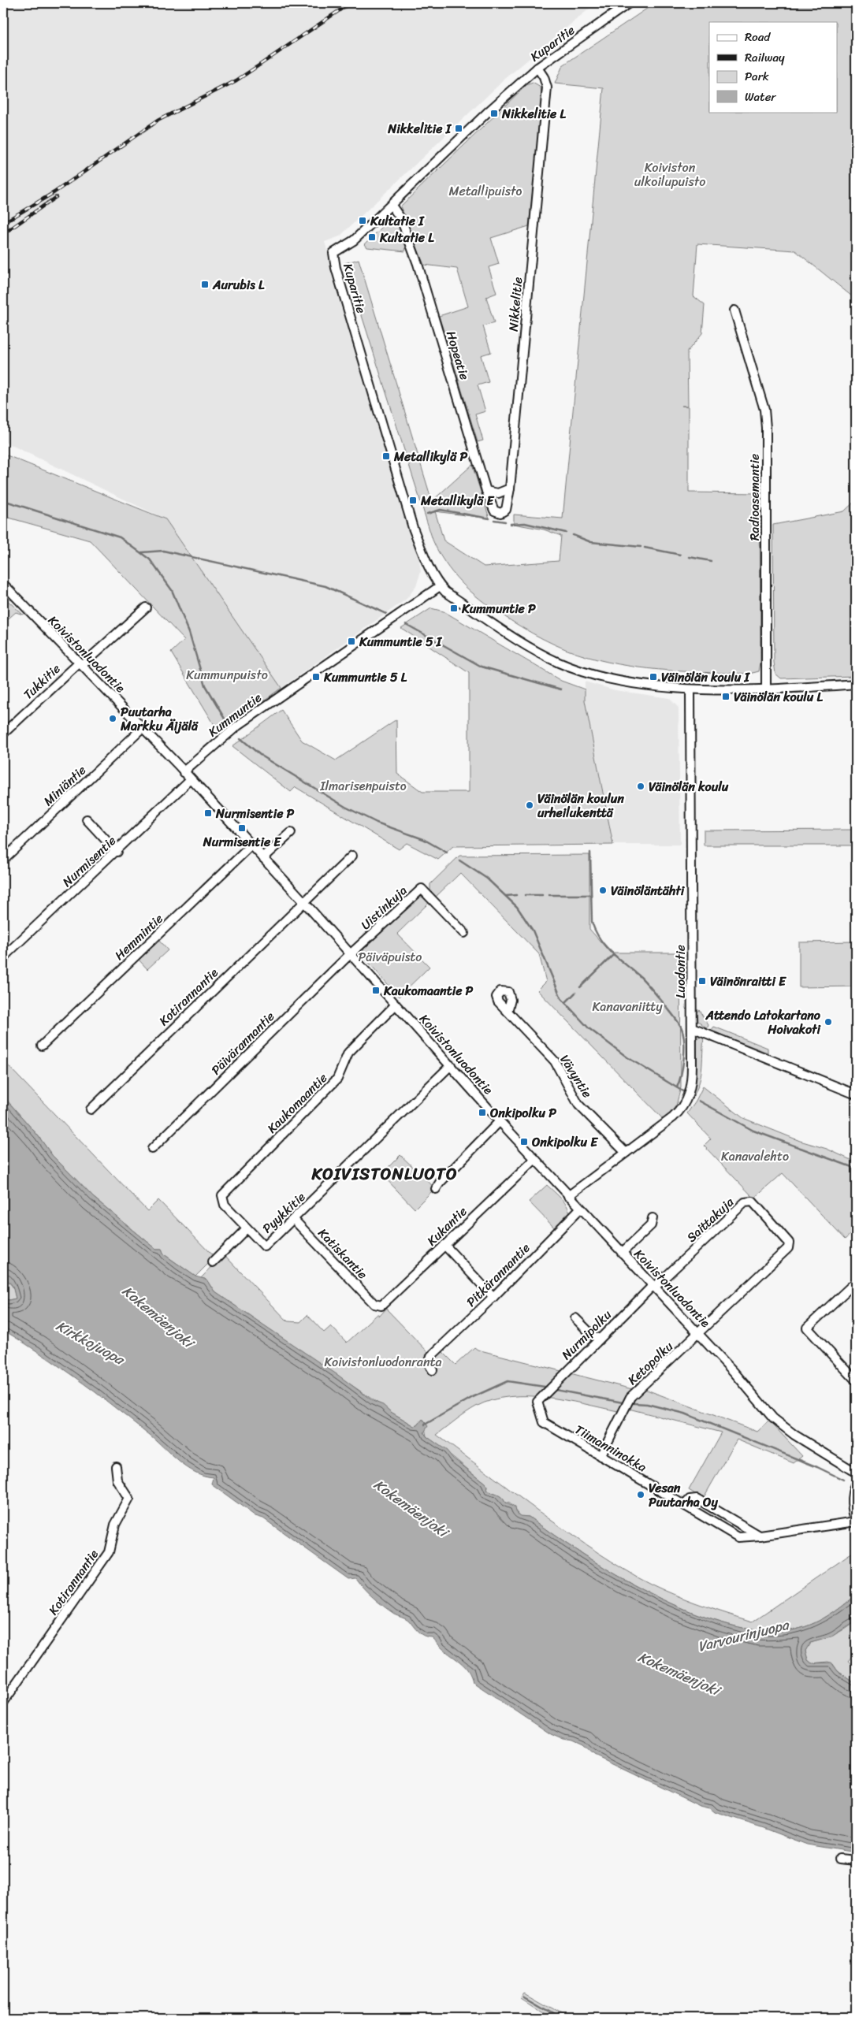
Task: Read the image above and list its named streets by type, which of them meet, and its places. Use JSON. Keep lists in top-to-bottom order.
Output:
{
  "streets": {
    "street": [
      "Kuparitie",
      "Nikkelitie",
      "Hopeatie",
      "Radioasemantie",
      "Koivistonluodontie",
      "Tukkitie",
      "Kummuntie",
      "Miniäntie",
      "Nurmisentie",
      "Uistinkuja",
      "Hemmintie",
      "Luodontie",
      "Kotirannantie",
      "Päivärannantie",
      "Vävyntie",
      "Kaukomaantie",
      "Pyykkitie",
      "Saittakuja",
      "Kukantie",
      "Katiskantie",
      "Pitkärannantie",
      "Nurmipolku",
      "Ketopolku",
      "Tiimanninokka"
    ]
  },
  "crossings": [
    ["Kuparitie", "Nikkelitie"],
    ["Kuparitie", "Hopeatie"],
    ["Kuparitie", "Kummuntie"],
    ["Nikkelitie", "Hopeatie"],
    ["Koivistonluodontie", "Tukkitie"],
    ["Koivistonluodontie", "Kummuntie"],
    ["Koivistonluodontie", "Miniäntie"],
    ["Koivistonluodontie", "Nurmisentie"],
    ["Koivistonluodontie", "Uistinkuja"],
    ["Koivistonluodontie", "Hemmintie"],
    ["Koivistonluodontie", "Luodontie"],
    ["Koivistonluodontie", "Kotirannantie"],
    ["Koivistonluodontie", "Päivärannantie"],
    ["Koivistonluodontie", "Kaukomaantie"],
    ["Koivistonluodontie", "Pyykkitie"],
    ["Koivistonluodontie", "Saittakuja"],
    ["Koivistonluodontie", "Kukantie"],
    ["Koivistonluodontie", "Pitkärannantie"],
    ["Koivistonluodontie", "Nurmipolku"],
    ["Koivistonluodontie", "Ketopolku"],
    ["Uistinkuja", "Päivärannantie"],
    ["Luodontie", "Vävyntie"],
    ["Kaukomaantie", "Pyykkitie"],
    ["Pyykkitie", "Katiskantie"],
    ["Saittakuja", "Nurmipolku"],
    ["Saittakuja", "Ketopolku"],
    ["Kukantie", "Katiskantie"],
    ["Nurmipolku", "Tiimanninokka"],
    ["Ketopolku", "Tiimanninokka"]
  ],
  "districts": ["KOIVISTONLUOTO"],
  "water": ["Kokemäenjoki", "Kirkkojuopa", "Varvourinjuopa"],
  "parks": [
    "Koiviston ulkoilupuisto",
    "Metallipuisto",
    "Kummunpuisto",
    "Ilmarisenpuisto",
    "Päiväpuisto",
    "Kanavaniitty",
    "Kanavalehto",
    "Koivistonluodonranta"
  ],
  "places": {
    "transit": [
      "Nikkelitie L",
      "Nikkelitie I",
      "Kultatie I",
      "Kultatie L",
      "Aurubis L",
      "Metallikylä P",
      "Metallikylä E",
      "Kummuntie P",
      "Kummuntie 5 I",
      "Kummuntie 5 L",
      "Väinölän koulu I",
      "Väinölän koulu L",
      "Nurmisentie P",
      "Nurmisentie E",
      "Väinönraitti E",
      "Kaukomaantie P",
      "Onkipolku P",
      "Onkipolku E"
    ],
    "other": [
      "Puutarha Markku Äijälä",
      "Väinölän koulu",
      "Väinölän koulun urheilukenttä",
      "Väinöläntähti",
      "Attendo Latokartano Hoivakoti",
      "Vesan Puutarha Oy"
    ]
  },
  "legend": [
    "Road",
    "Railway",
    "Park",
    "Water"
  ]
}
